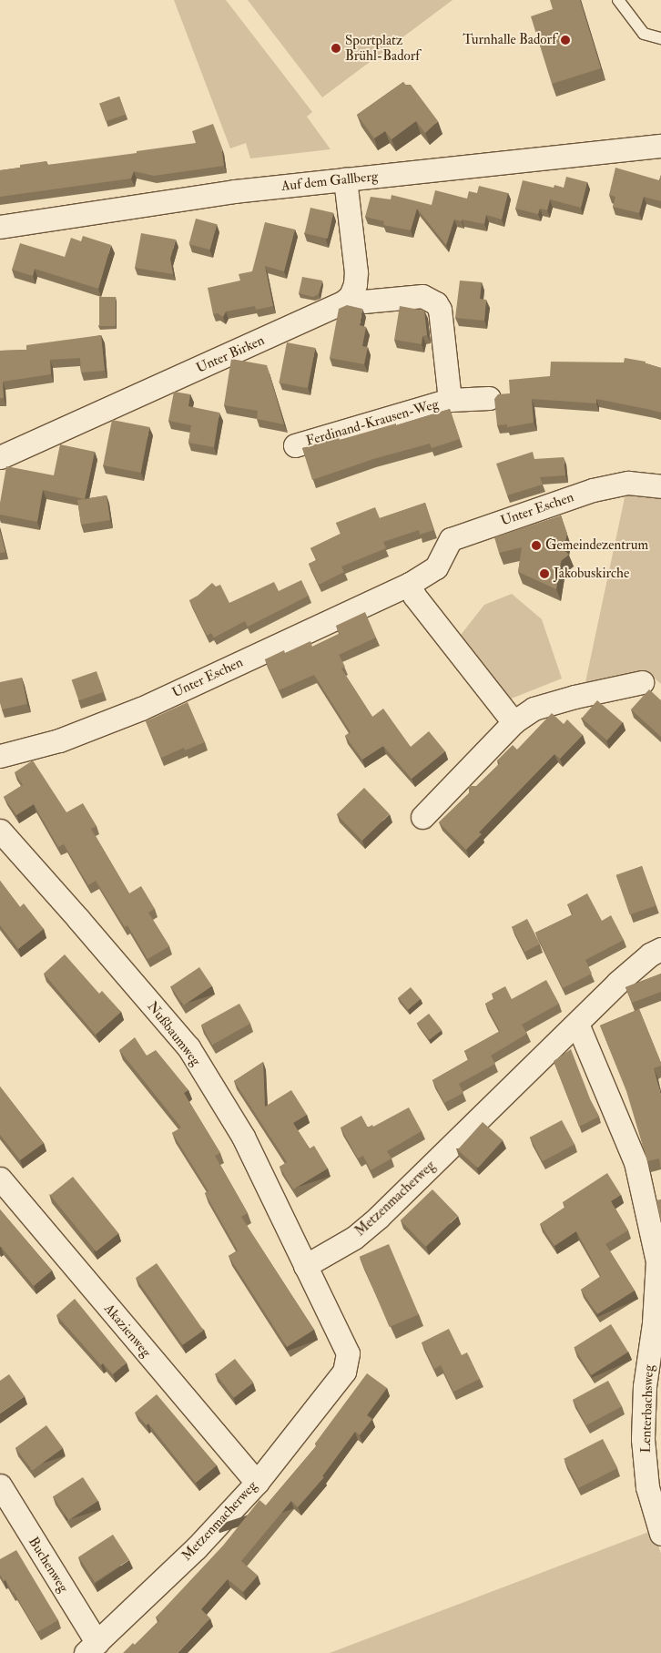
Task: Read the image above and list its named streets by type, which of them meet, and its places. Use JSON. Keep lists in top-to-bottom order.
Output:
{
  "streets": {
    "street": [
      "Auf dem Gallberg",
      "Unter Birken",
      "Ferdinand-Krausen-Weg",
      "Unter Eschen",
      "Nußbaumweg",
      "Metzenmacherweg",
      "Akazienweg",
      "Lenterbachsweg",
      "Buchenweg"
    ]
  },
  "crossings": [
    ["Unter Birken", "Ferdinand-Krausen-Weg"],
    ["Nußbaumweg", "Metzenmacherweg"],
    ["Metzenmacherweg", "Akazienweg"],
    ["Metzenmacherweg", "Lenterbachsweg"],
    ["Metzenmacherweg", "Buchenweg"]
  ],
  "places": [
    "Turnhalle Badorf",
    "Sportplatz Brühl-Badorf",
    "Gemeindezentrum",
    "Jakobuskirche"
  ]
}
